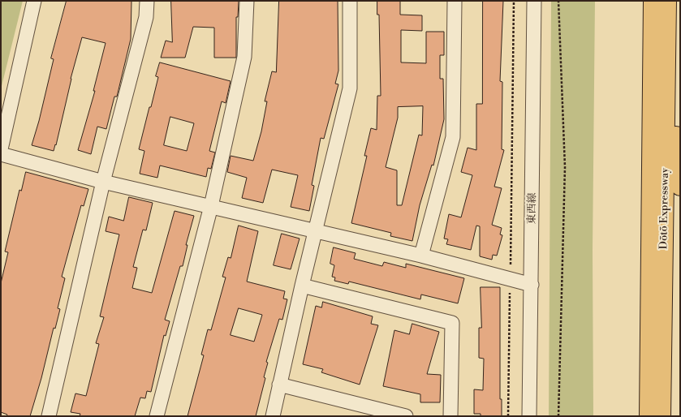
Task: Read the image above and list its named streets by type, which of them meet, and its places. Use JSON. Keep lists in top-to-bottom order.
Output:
{
  "streets": {
    "highway": ["Dōtō Expressway"],
    "street": ["東西線"]
  }
}
